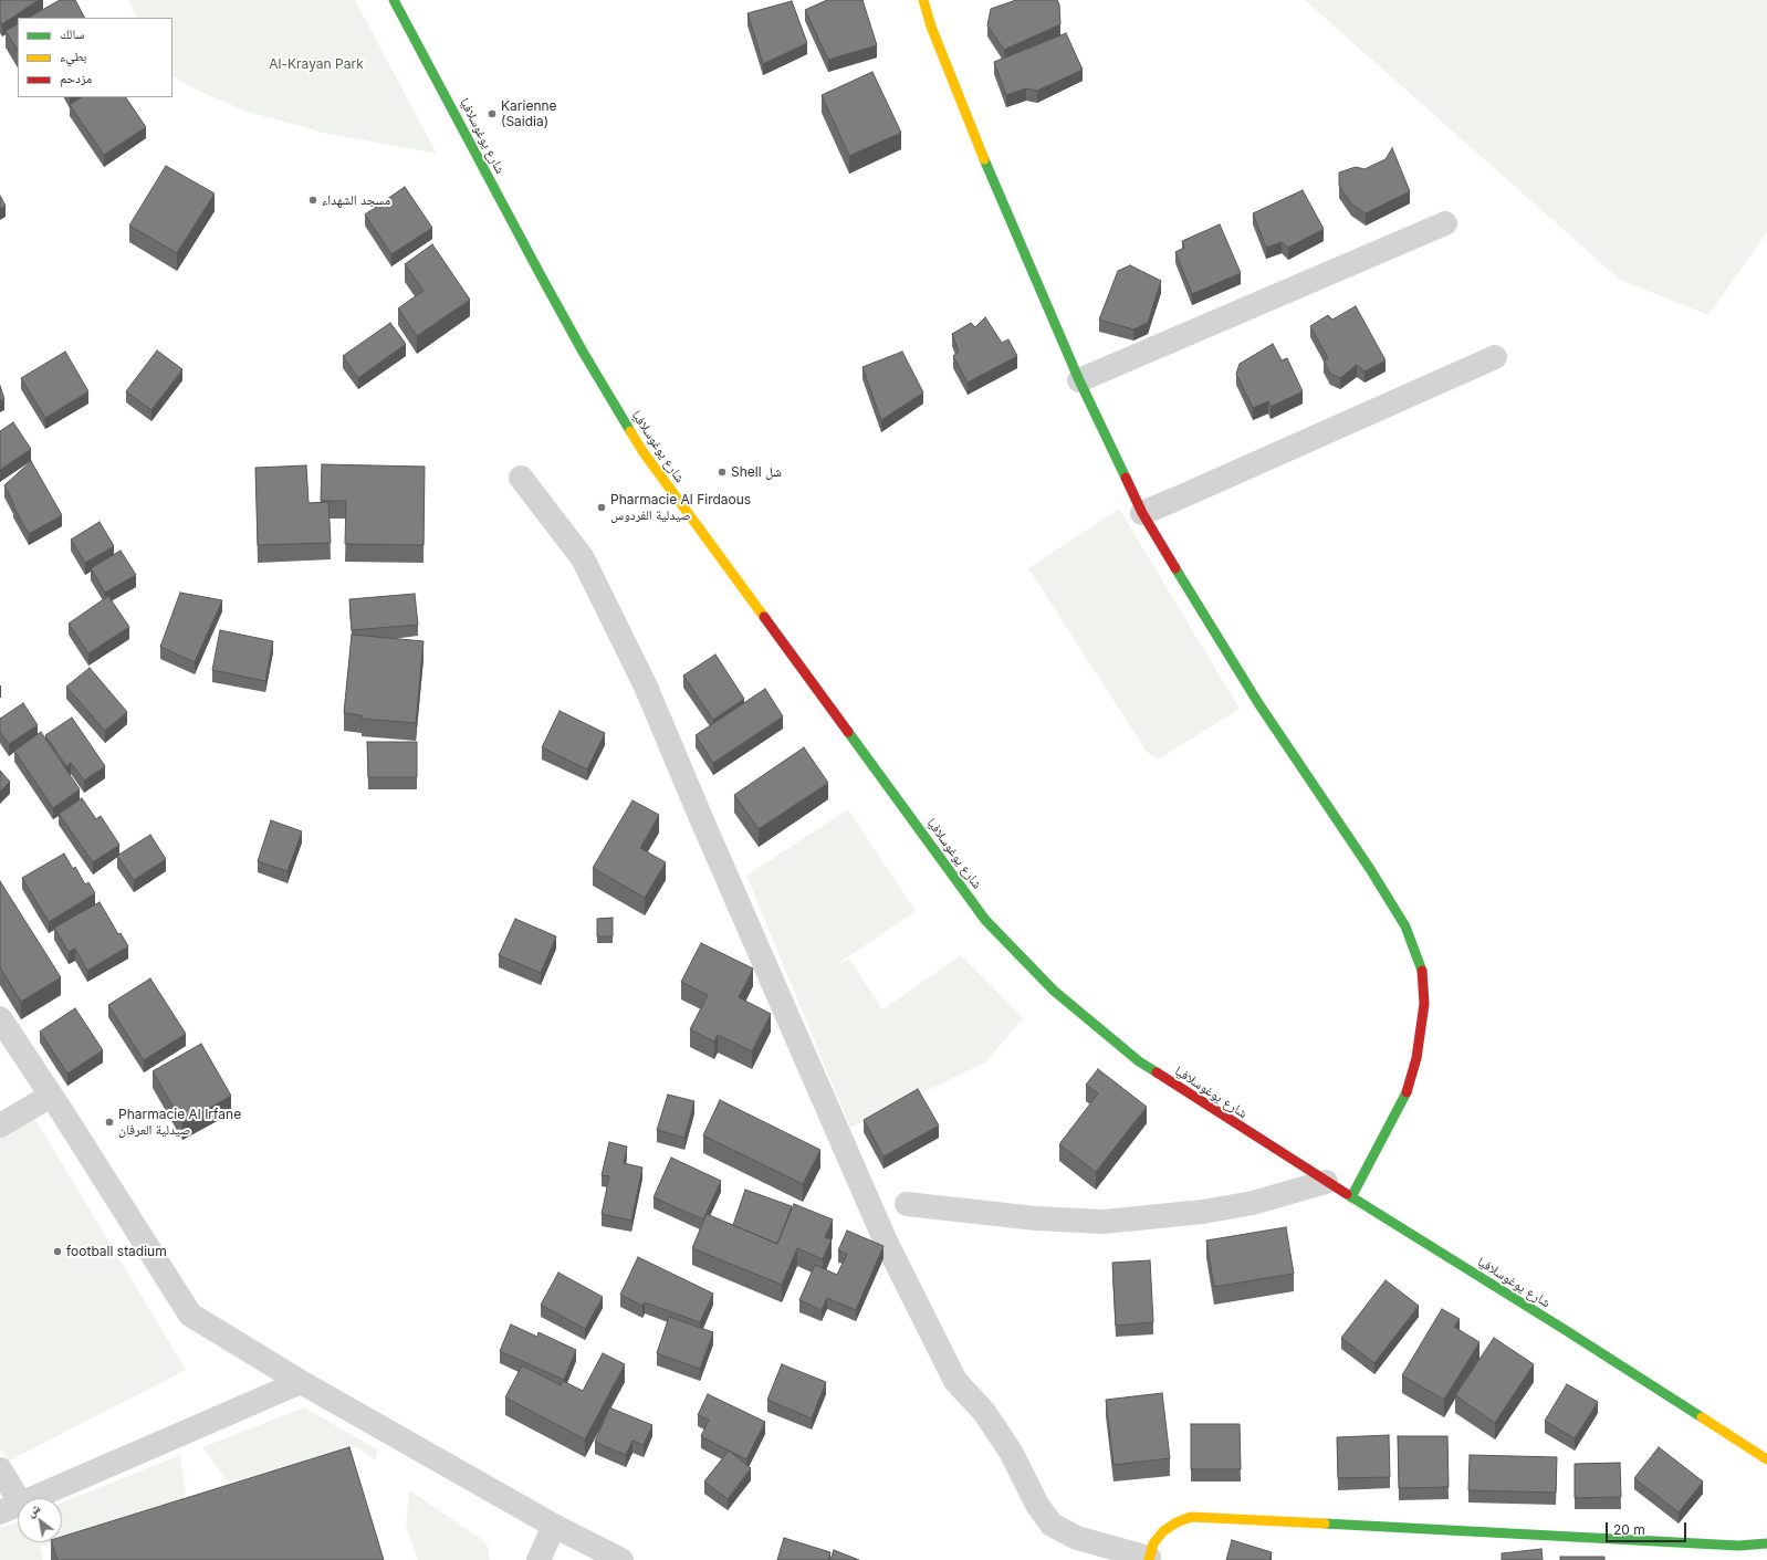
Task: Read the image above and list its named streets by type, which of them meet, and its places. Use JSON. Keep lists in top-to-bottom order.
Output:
{
  "streets": {
    "main road": ["شارع يوغوسلافيا"]
  },
  "parks": ["Al-Krayan Park"],
  "places": [
    "Karienne (Saidia)",
    "مسجد الشهداء",
    "Shell شل",
    "Pharmacie Al Firdaous صيدلية الفردوس",
    "Pharmacie Al Irfane صيدلية العرفان",
    "football stadium"
  ],
  "legend": ["سالك", "بطيء", "مزدحم"],
  "scale_bar": "20 m",
  "north": "top left"
}
